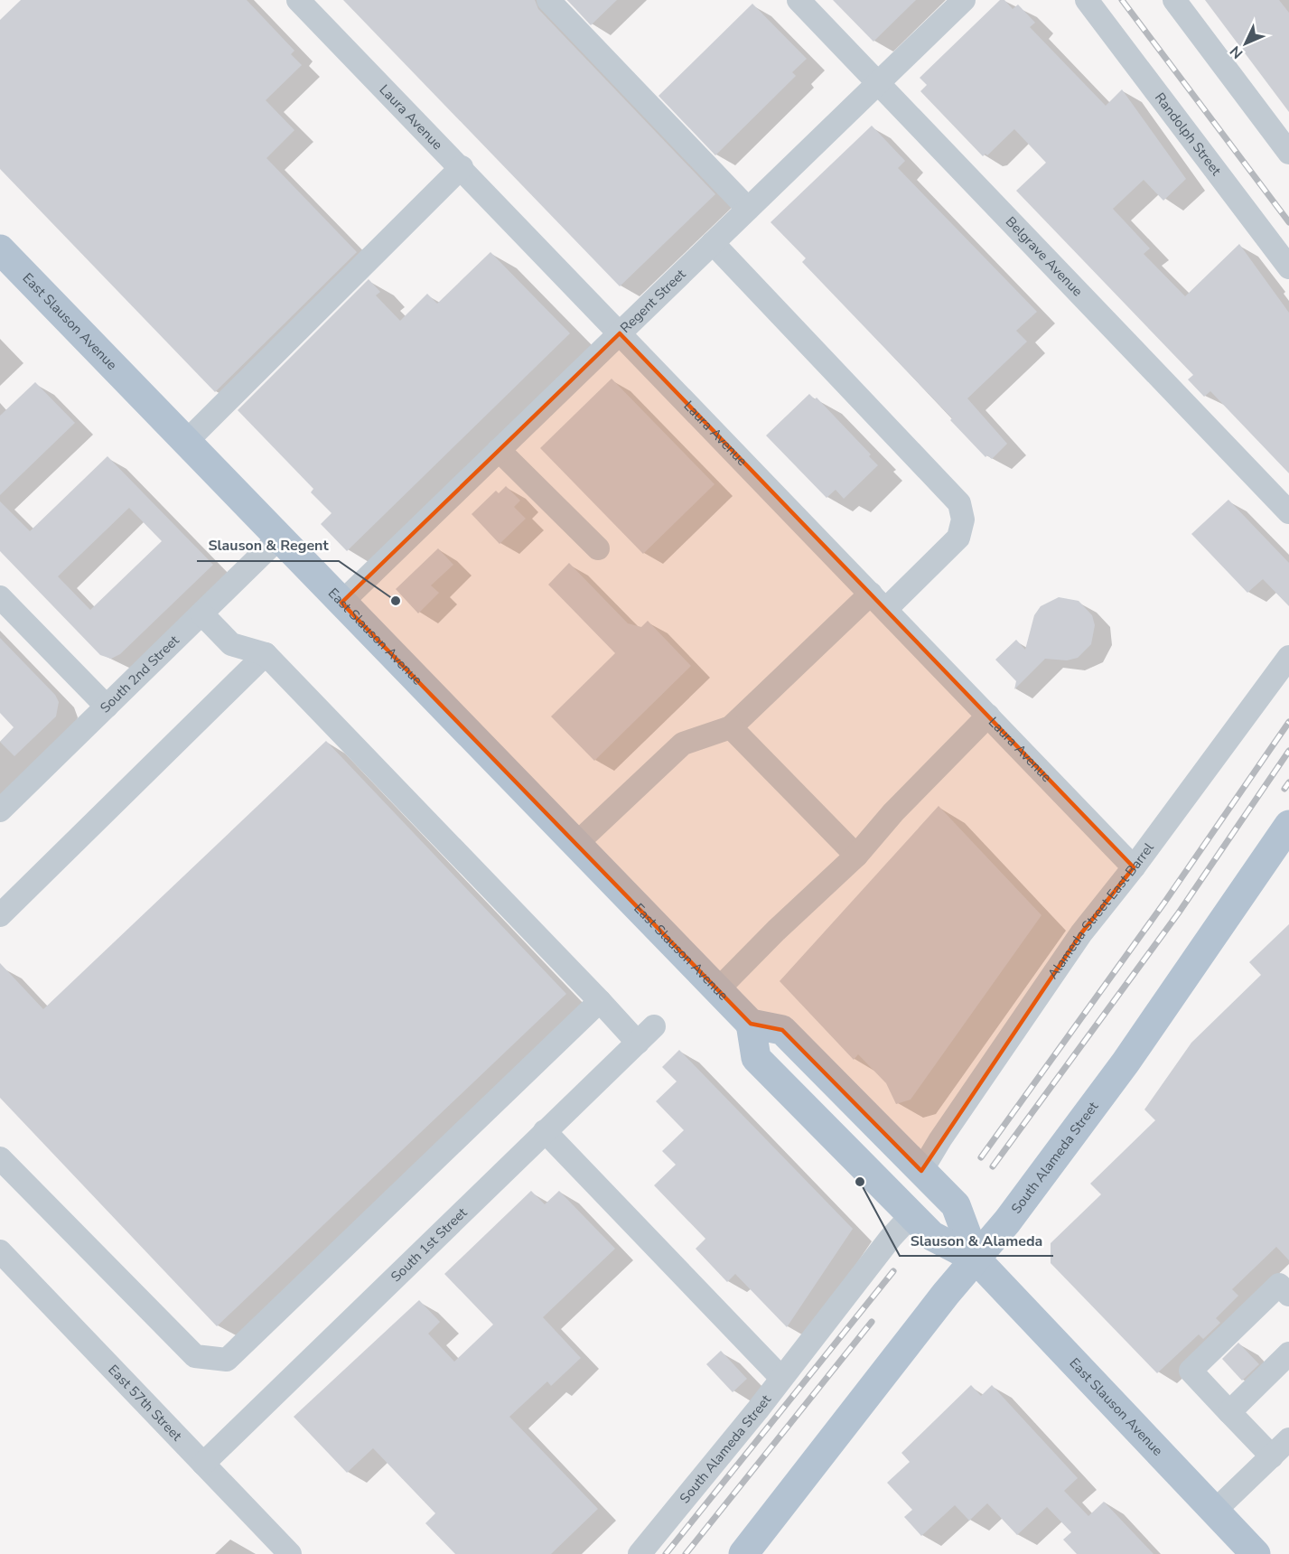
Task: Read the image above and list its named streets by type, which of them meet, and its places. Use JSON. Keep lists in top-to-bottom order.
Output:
{
  "streets": {
    "main road": ["East Slauson Avenue", "South Alameda Street"],
    "street": [
      "Laura Avenue",
      "Randolph Street",
      "Belgrave Avenue",
      "Regent Street",
      "South 2nd Street",
      "Alameda Street East Barrel",
      "South 1st Street",
      "East 57th Street"
    ]
  },
  "crossings": [
    ["Laura Avenue", "Regent Street"],
    ["Laura Avenue", "Alameda Street East Barrel"],
    ["Belgrave Avenue", "Regent Street"],
    ["Regent Street", "East Slauson Avenue"],
    ["East Slauson Avenue", "South 2nd Street"],
    ["East Slauson Avenue", "Alameda Street East Barrel"],
    ["East Slauson Avenue", "South Alameda Street"],
    ["South 1st Street", "East 57th Street"]
  ],
  "places": ["Slauson & Regent", "Slauson & Alameda"],
  "north": "bottom left"
}
